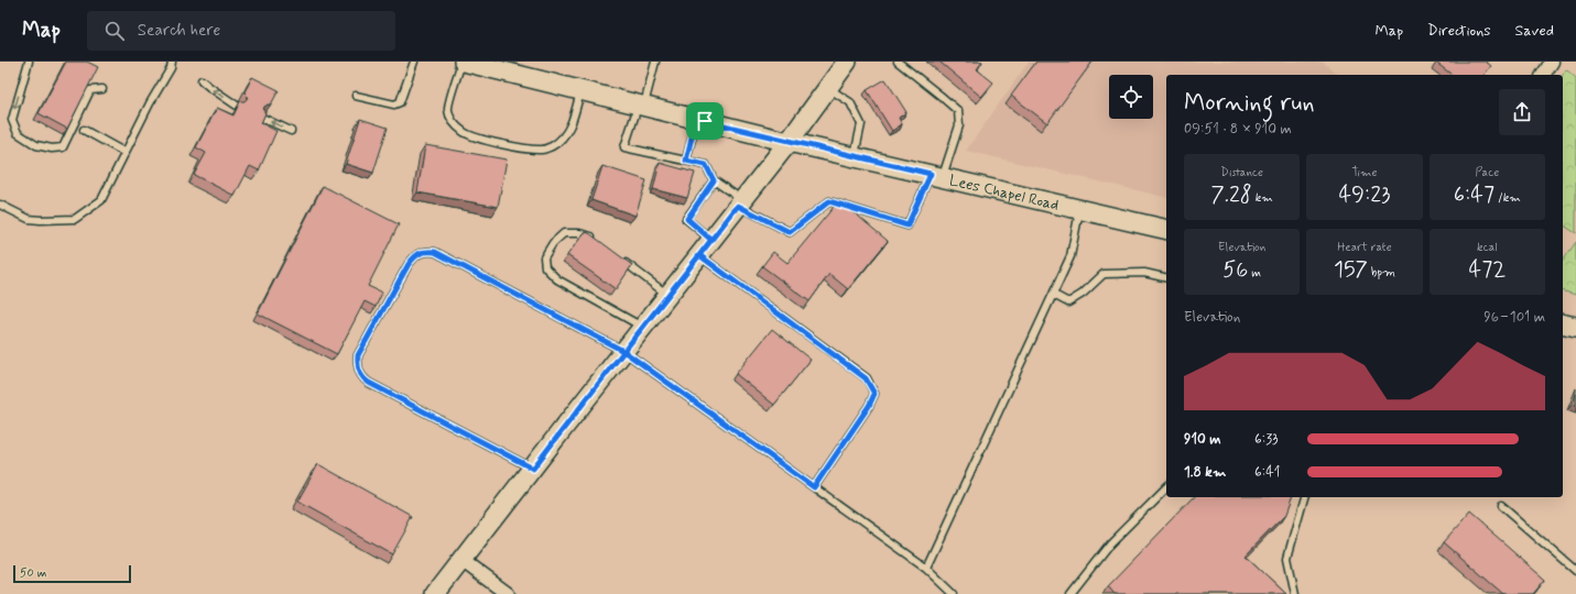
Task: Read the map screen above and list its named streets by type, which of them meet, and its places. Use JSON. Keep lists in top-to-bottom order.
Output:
{
  "streets": {
    "main road": ["Lees Chapel Road"]
  },
  "scale_bar": "50 m",
  "page": {
    "header": "Map",
    "search": "Search here",
    "nav": ["Map", "Directions", "Saved"],
    "heading": ["Morning run", "09:51 · 8 × 910 m"],
    "stats": [
      ["Distance", "7.28 km"],
      ["Time", "49:23"],
      ["Pace", "6:47 /km"],
      ["Elevation", "56 m"],
      ["Heart rate", "157 bpm"],
      ["kcal", "472"]
    ],
    "chart": ["Elevation", "96–101 m"],
    "list": [
      {
        "name": "910 m",
        "note": "6:33"
      },
      {
        "name": "1.8 km",
        "note": "6:41"
      }
    ],
    "scale": "50 m"
  }
}
